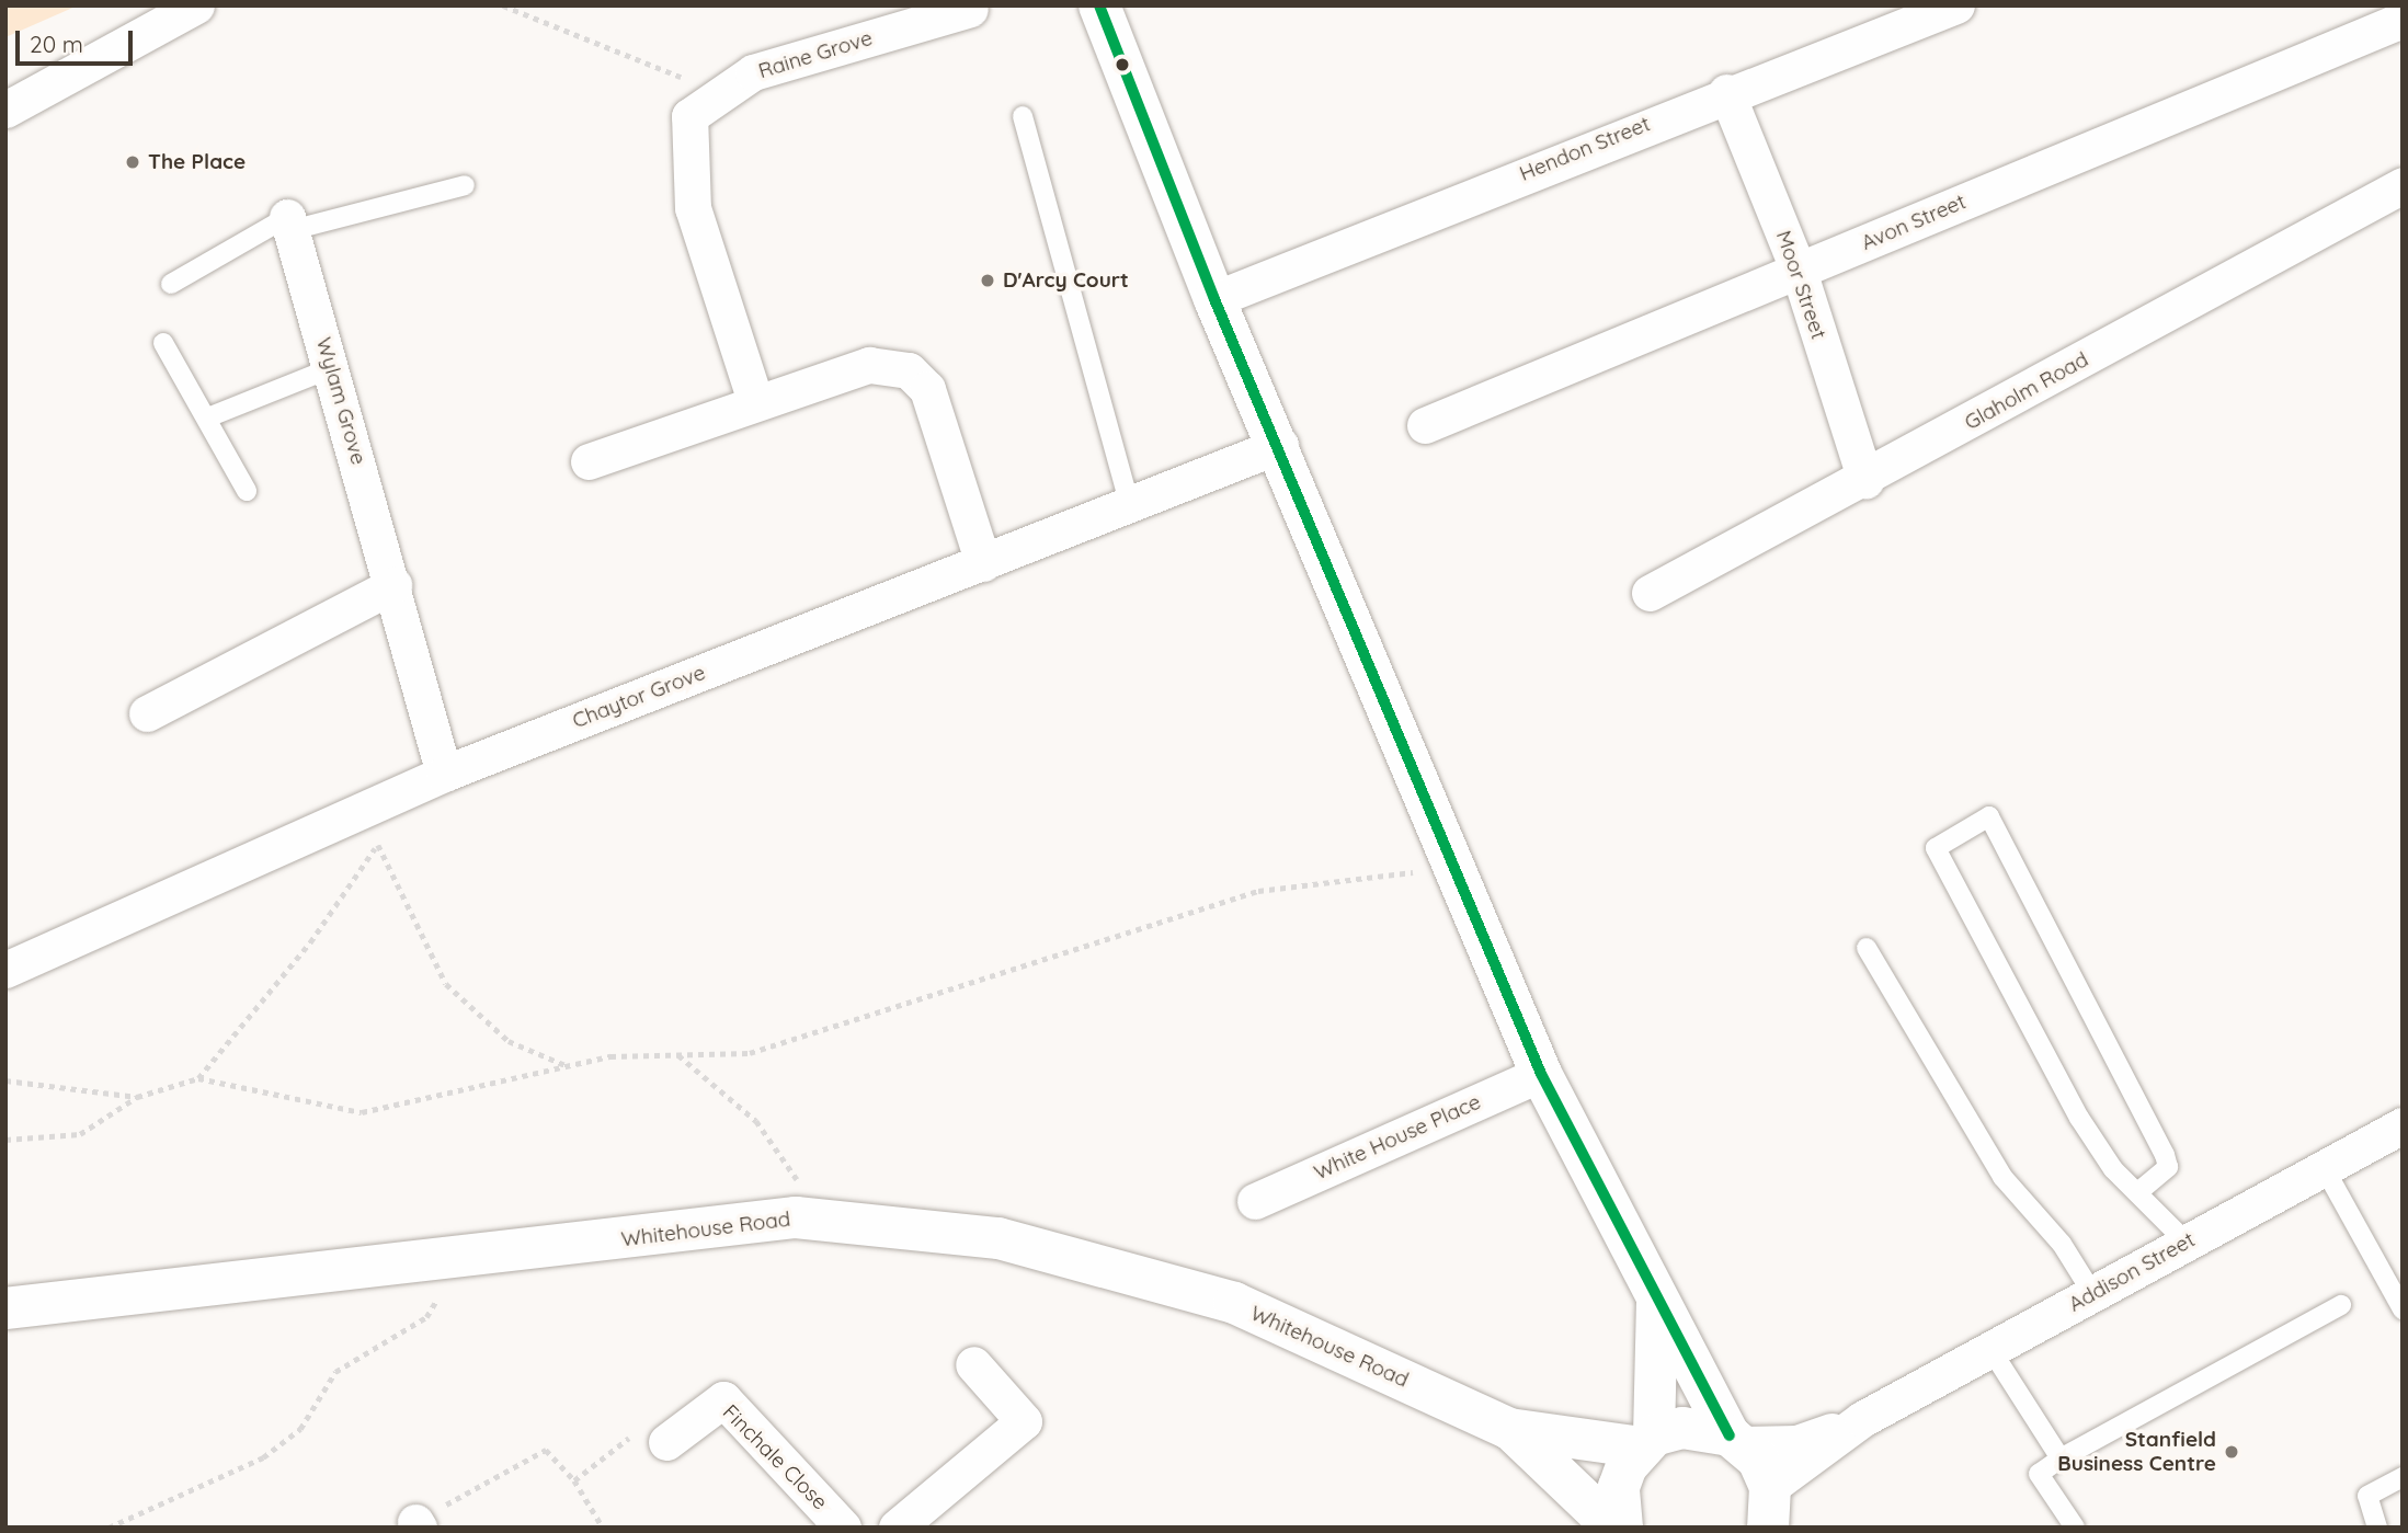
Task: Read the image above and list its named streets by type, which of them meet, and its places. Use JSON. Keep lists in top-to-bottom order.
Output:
{
  "streets": {
    "main road": ["Whitehouse Road"],
    "street": [
      "Raine Grove",
      "Hendon Street",
      "Avon Street",
      "Moor Street",
      "Glaholm Road",
      "Wylam Grove",
      "Chaytor Grove",
      "White House Place",
      "Addison Street",
      "Finchale Close"
    ]
  },
  "crossings": [
    ["Hendon Street", "Moor Street"],
    ["Avon Street", "Moor Street"],
    ["Moor Street", "Glaholm Road"],
    ["Wylam Grove", "Chaytor Grove"]
  ],
  "places": ["The Place", "D'Arcy Court", "Stanfield Business Centre"],
  "scale_bar": "20 m"
}
